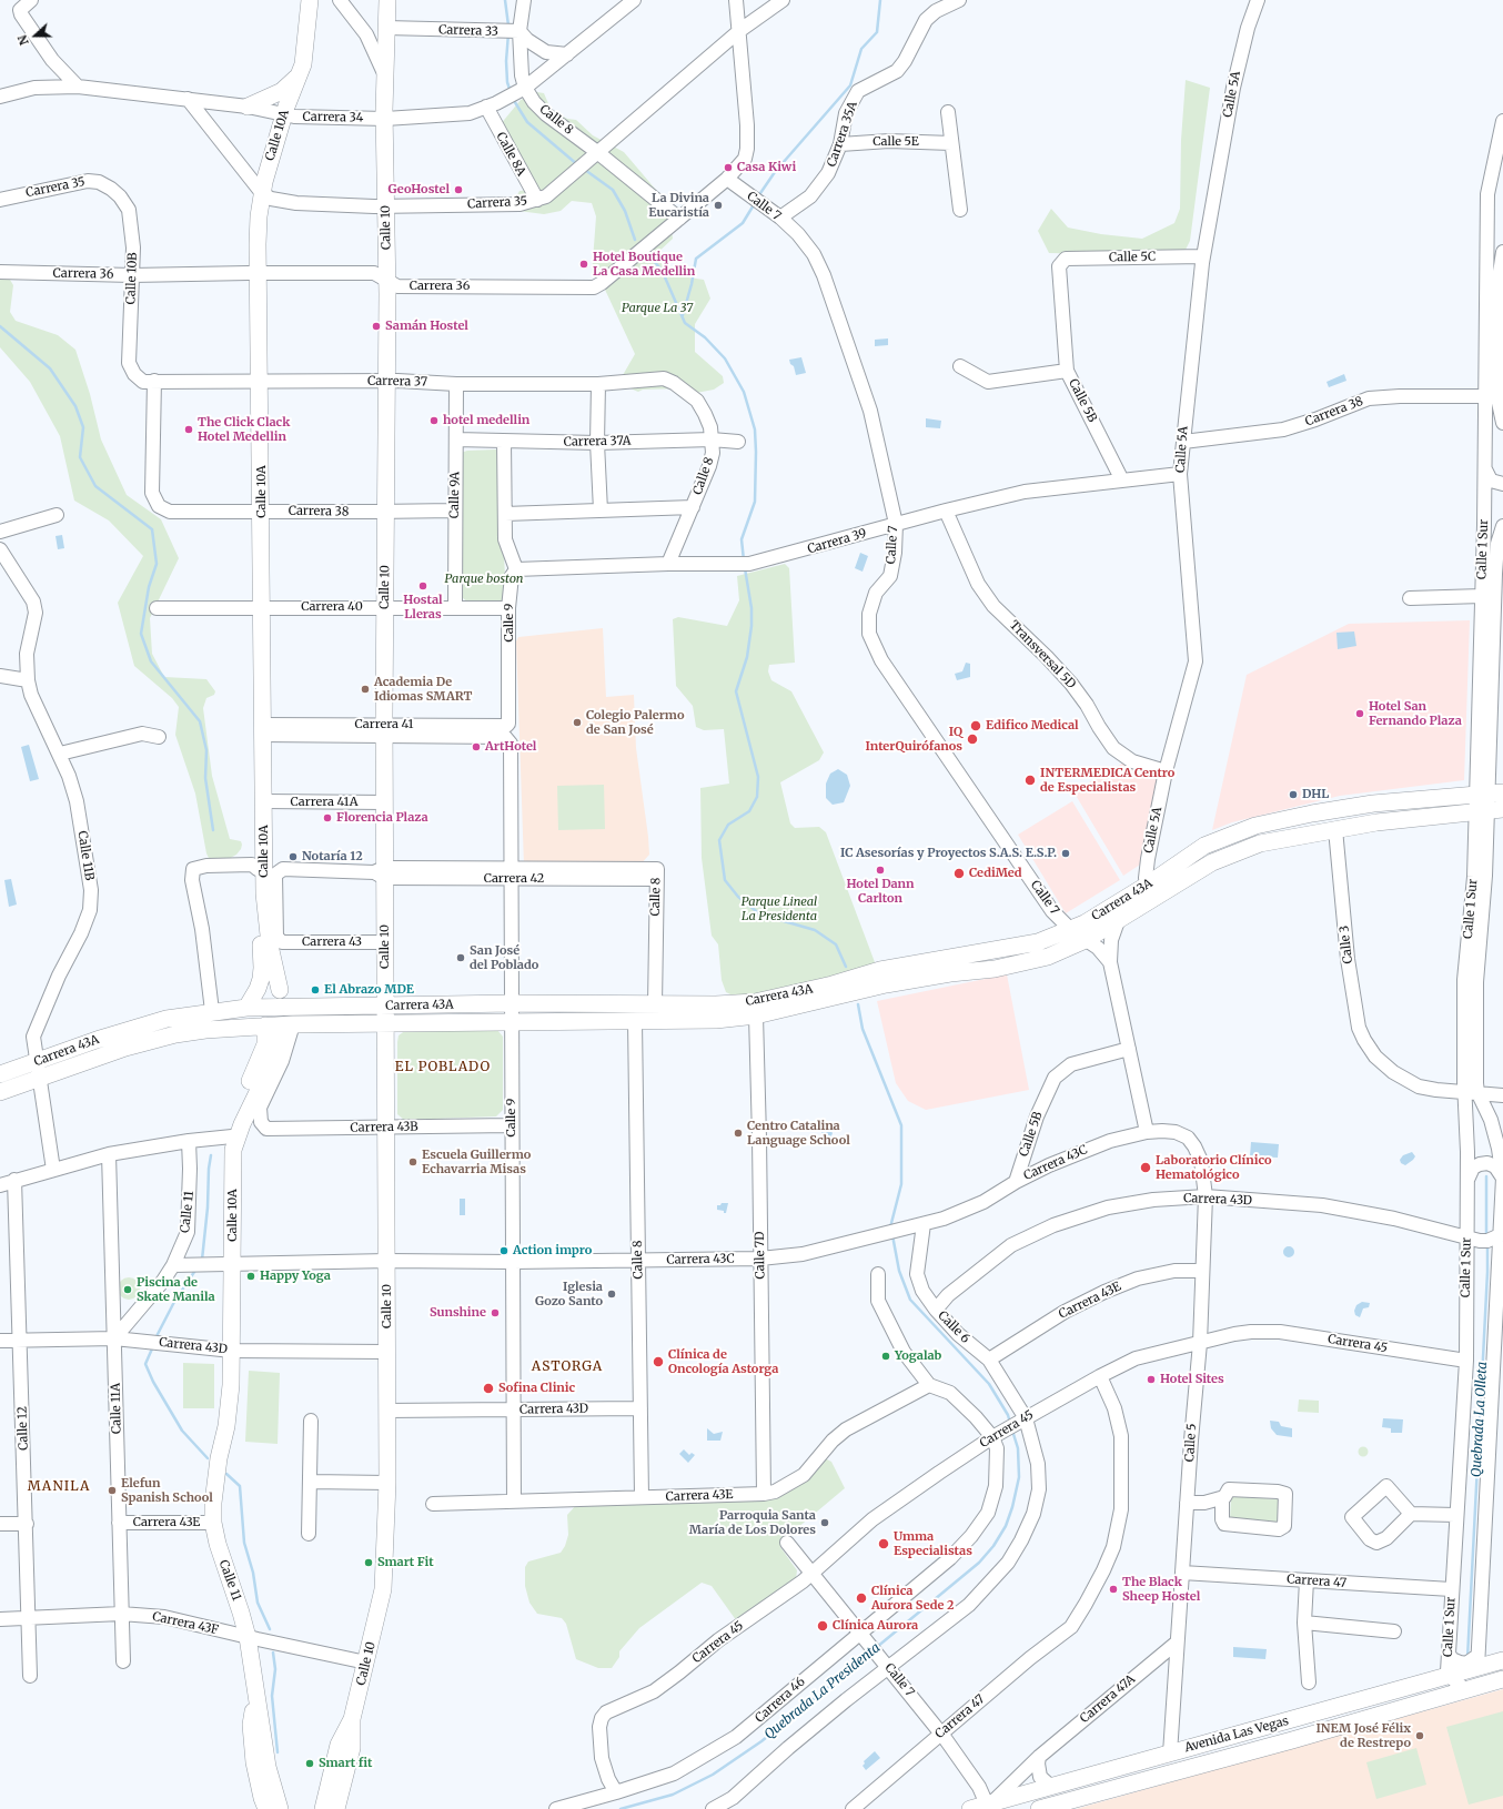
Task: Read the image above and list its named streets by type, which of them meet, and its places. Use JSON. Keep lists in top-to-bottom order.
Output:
{
  "streets": {
    "main road": [
      "Calle 10A",
      "Calle 10",
      "Carrera 43A",
      "Calle 11",
      "Avenida Las Vegas"
    ],
    "street": [
      "Carrera 33",
      "Calle 5A",
      "Carrera 34",
      "Calle 8",
      "Carrera 35A",
      "Calle 5E",
      "Calle 8A",
      "Carrera 35",
      "Calle 7",
      "Calle 5C",
      "Carrera 36",
      "Calle 10B",
      "Carrera 37",
      "Calle 5B",
      "Carrera 38",
      "Carrera 37A",
      "Calle 9A",
      "Carrera 39",
      "Calle 1 Sur",
      "Carrera 40",
      "Calle 9",
      "Transversal 5D",
      "Carrera 41",
      "Carrera 41A",
      "Calle 11B",
      "Carrera 42",
      "Carrera 43",
      "Calle 3",
      "Carrera 43B",
      "Carrera 43C",
      "Carrera 43D",
      "Calle 7D",
      "Carrera 43E",
      "Calle 6",
      "Carrera 45",
      "Calle 11A",
      "Calle 12",
      "Calle 5",
      "Carrera 47",
      "Carrera 43F",
      "Carrera 47A",
      "Carrera 46"
    ]
  },
  "crossings": [
    ["Carrera 33", "Calle 8"],
    ["Carrera 33", "Calle 10"],
    ["Calle 5A", "Calle 5C"],
    ["Calle 5A", "Carrera 38"],
    ["Calle 5A", "Carrera 39"],
    ["Calle 5A", "Transversal 5D"],
    ["Calle 5A", "Carrera 43A"],
    ["Carrera 34", "Calle 8"],
    ["Carrera 34", "Calle 10A"],
    ["Carrera 34", "Calle 8A"],
    ["Carrera 34", "Calle 10"],
    ["Calle 8", "Carrera 35"],
    ["Calle 8", "Carrera 36"],
    ["Calle 8", "Carrera 37"],
    ["Calle 8", "Carrera 37A"],
    ["Calle 8", "Carrera 39"],
    ["Calle 8", "Carrera 42"],
    ["Calle 8", "Carrera 43A"],
    ["Calle 8", "Carrera 43C"],
    ["Calle 8", "Carrera 43D"],
    ["Calle 8", "Carrera 43E"],
    ["Carrera 35A", "Calle 5E"],
    ["Carrera 35A", "Calle 7"],
    ["Calle 10A", "Carrera 35"],
    ["Calle 10A", "Carrera 36"],
    ["Calle 10A", "Carrera 37"],
    ["Calle 10A", "Carrera 38"],
    ["Calle 10A", "Carrera 40"],
    ["Calle 10A", "Carrera 41"],
    ["Calle 10A", "Carrera 41A"],
    ["Calle 10A", "Carrera 42"],
    ["Calle 10A", "Carrera 43"],
    ["Calle 10A", "Carrera 43C"],
    ["Calle 10A", "Carrera 43D"],
    ["Calle 10A", "Calle 11"],
    ["Calle 8A", "Carrera 35"],
    ["Carrera 35", "Calle 10"],
    ["Carrera 35", "Carrera 36"],
    ["Carrera 35", "Calle 10B"],
    ["Calle 7", "Carrera 36"],
    ["Calle 7", "Carrera 39"],
    ["Calle 7", "Carrera 43A"],
    ["Calle 7", "Calle 6"],
    ["Calle 7", "Carrera 45"],
    ["Calle 7", "Carrera 47"],
    ["Calle 7", "Carrera 47A"],
    ["Calle 7", "Carrera 46"],
    ["Calle 7", "Avenida Las Vegas"],
    ["Calle 10", "Carrera 36"],
    ["Calle 10", "Carrera 37"],
    ["Calle 10", "Carrera 38"],
    ["Calle 10", "Carrera 40"],
    ["Calle 10", "Carrera 41"],
    ["Calle 10", "Carrera 41A"],
    ["Calle 10", "Carrera 42"],
    ["Calle 10", "Carrera 43A"],
    ["Calle 10", "Carrera 43"],
    ["Calle 10", "Carrera 43B"],
    ["Calle 10", "Carrera 43C"],
    ["Calle 10", "Carrera 43D"],
    ["Calle 10", "Carrera 43F"],
    ["Calle 5C", "Calle 5B"],
    ["Carrera 36", "Calle 10B"],
    ["Calle 10B", "Carrera 37"],
    ["Carrera 37", "Carrera 38"],
    ["Carrera 37", "Calle 9A"],
    ["Calle 5B", "Carrera 39"],
    ["Calle 5B", "Carrera 43C"],
    ["Carrera 38", "Calle 9A"],
    ["Carrera 38", "Calle 1 Sur"],
    ["Carrera 37A", "Calle 9A"],
    ["Calle 9A", "Carrera 40"],
    ["Carrera 39", "Calle 9"],
    ["Carrera 39", "Transversal 5D"],
    ["Calle 1 Sur", "Carrera 43A"],
    ["Calle 1 Sur", "Calle 3"],
    ["Calle 1 Sur", "Carrera 43D"],
    ["Calle 1 Sur", "Carrera 45"],
    ["Calle 1 Sur", "Carrera 47"],
    ["Calle 1 Sur", "Avenida Las Vegas"],
    ["Carrera 40", "Calle 9"],
    ["Calle 9", "Carrera 41"],
    ["Calle 9", "Carrera 42"],
    ["Calle 9", "Carrera 43A"],
    ["Calle 9", "Carrera 43B"],
    ["Calle 9", "Carrera 43C"],
    ["Calle 9", "Carrera 43D"],
    ["Calle 9", "Carrera 43E"],
    ["Calle 11B", "Carrera 43A"],
    ["Carrera 43A", "Calle 3"],
    ["Carrera 43A", "Carrera 43B"],
    ["Carrera 43A", "Calle 7D"],
    ["Carrera 43C", "Calle 11"],
    ["Carrera 43C", "Calle 7D"],
    ["Carrera 43C", "Calle 6"],
    ["Carrera 43C", "Calle 5"],
    ["Carrera 43D", "Calle 11"],
    ["Carrera 43D", "Calle 6"],
    ["Carrera 43D", "Calle 11A"],
    ["Carrera 43D", "Calle 12"],
    ["Carrera 43D", "Calle 5"],
    ["Calle 11", "Carrera 43E"],
    ["Calle 11", "Calle 11A"],
    ["Calle 11", "Carrera 43F"],
    ["Calle 7D", "Carrera 43E"],
    ["Carrera 43E", "Calle 6"],
    ["Carrera 43E", "Calle 11A"],
    ["Carrera 43E", "Calle 5"],
    ["Calle 6", "Carrera 45"],
    ["Carrera 45", "Calle 5"],
    ["Carrera 45", "Carrera 47"],
    ["Carrera 45", "Carrera 46"],
    ["Calle 11A", "Carrera 43F"],
    ["Calle 12", "Carrera 43F"],
    ["Calle 5", "Carrera 47"],
    ["Calle 5", "Carrera 47A"],
    ["Calle 5", "Avenida Las Vegas"],
    ["Carrera 47A", "Avenida Las Vegas"]
  ],
  "districts": ["EL POBLADO", "ASTORGA", "MANILA"],
  "water": ["Quebrada La Olleta", "Quebrada La Presidenta"],
  "parks": ["Parque La 37", "Parque boston", "Parque Lineal La Presidenta"],
  "places": [
    "Casa Kiwi",
    "GeoHostel",
    "La Divina Eucaristía",
    "Hotel Boutique La Casa Medellin",
    "Samán Hostel",
    "hotel medellin",
    "The Click Clack Hotel Medellin",
    "Hostal Lleras",
    "Academia De Idiomas SMART",
    "Hotel San Fernando Plaza",
    "Colegio Palermo de San José",
    "Edifico Medical",
    "IQ InterQuirófanos",
    "ArtHotel",
    "INTERMEDICA Centro de Especialistas",
    "DHL",
    "Florencia Plaza",
    "IC Asesorías y Proyectos S.A.S. E.S.P.",
    "Notaría 12",
    "Hotel Dann Carlton",
    "CediMed",
    "San José del Poblado",
    "El Abrazo MDE",
    "Centro Catalina Language School",
    "Escuela Guillermo Echavarria Misas",
    "Laboratorio Clínico Hematológico",
    "Action impro",
    "Happy Yoga",
    "Piscina de Skate Manila",
    "Iglesia Gozo Santo",
    "Sunshine",
    "Yogalab",
    "Clínica de Oncología Astorga",
    "Hotel Sites",
    "Sofina Clinic",
    "Elefun Spanish School",
    "Parroquia Santa María de Los Dolores",
    "Umma Especialistas",
    "Smart Fit",
    "The Black Sheep Hostel",
    "Clínica Aurora Sede 2",
    "Clínica Aurora",
    "INEM José Félix de Restrepo",
    "Smart fit"
  ],
  "north": "left"
}
